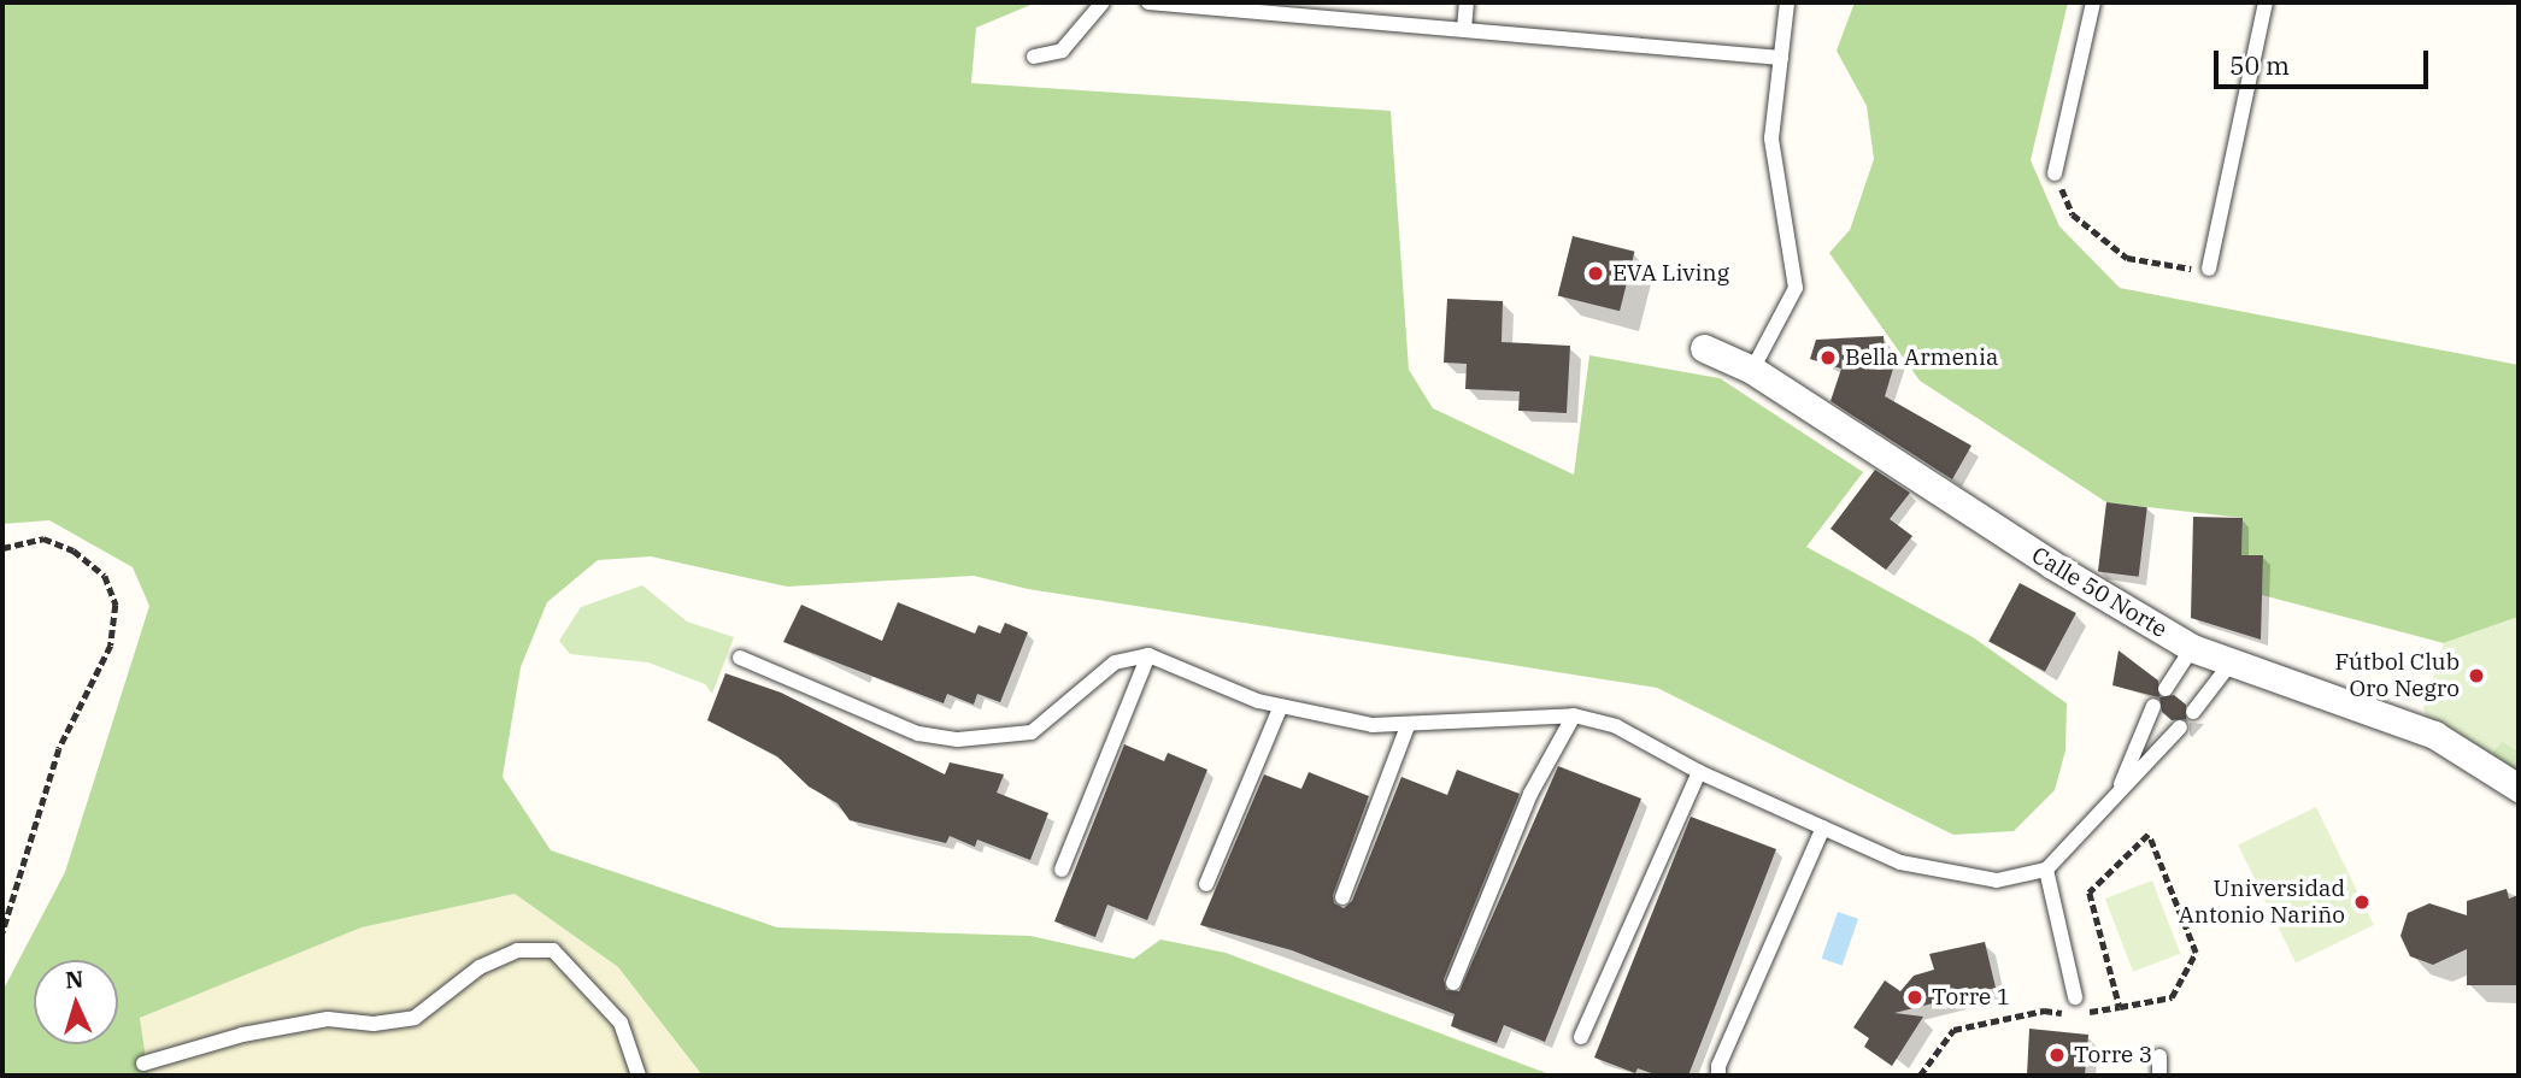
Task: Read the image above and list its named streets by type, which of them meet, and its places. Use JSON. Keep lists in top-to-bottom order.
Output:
{
  "streets": {
    "street": ["Calle 50 Norte"]
  },
  "places": [
    "EVA Living",
    "Bella Armenia",
    "Fútbol Club Oro Negro",
    "Universidad Antonio Nariño",
    "Torre 1",
    "Torre 3"
  ],
  "scale_bar": "50 m",
  "north": "top"
}
